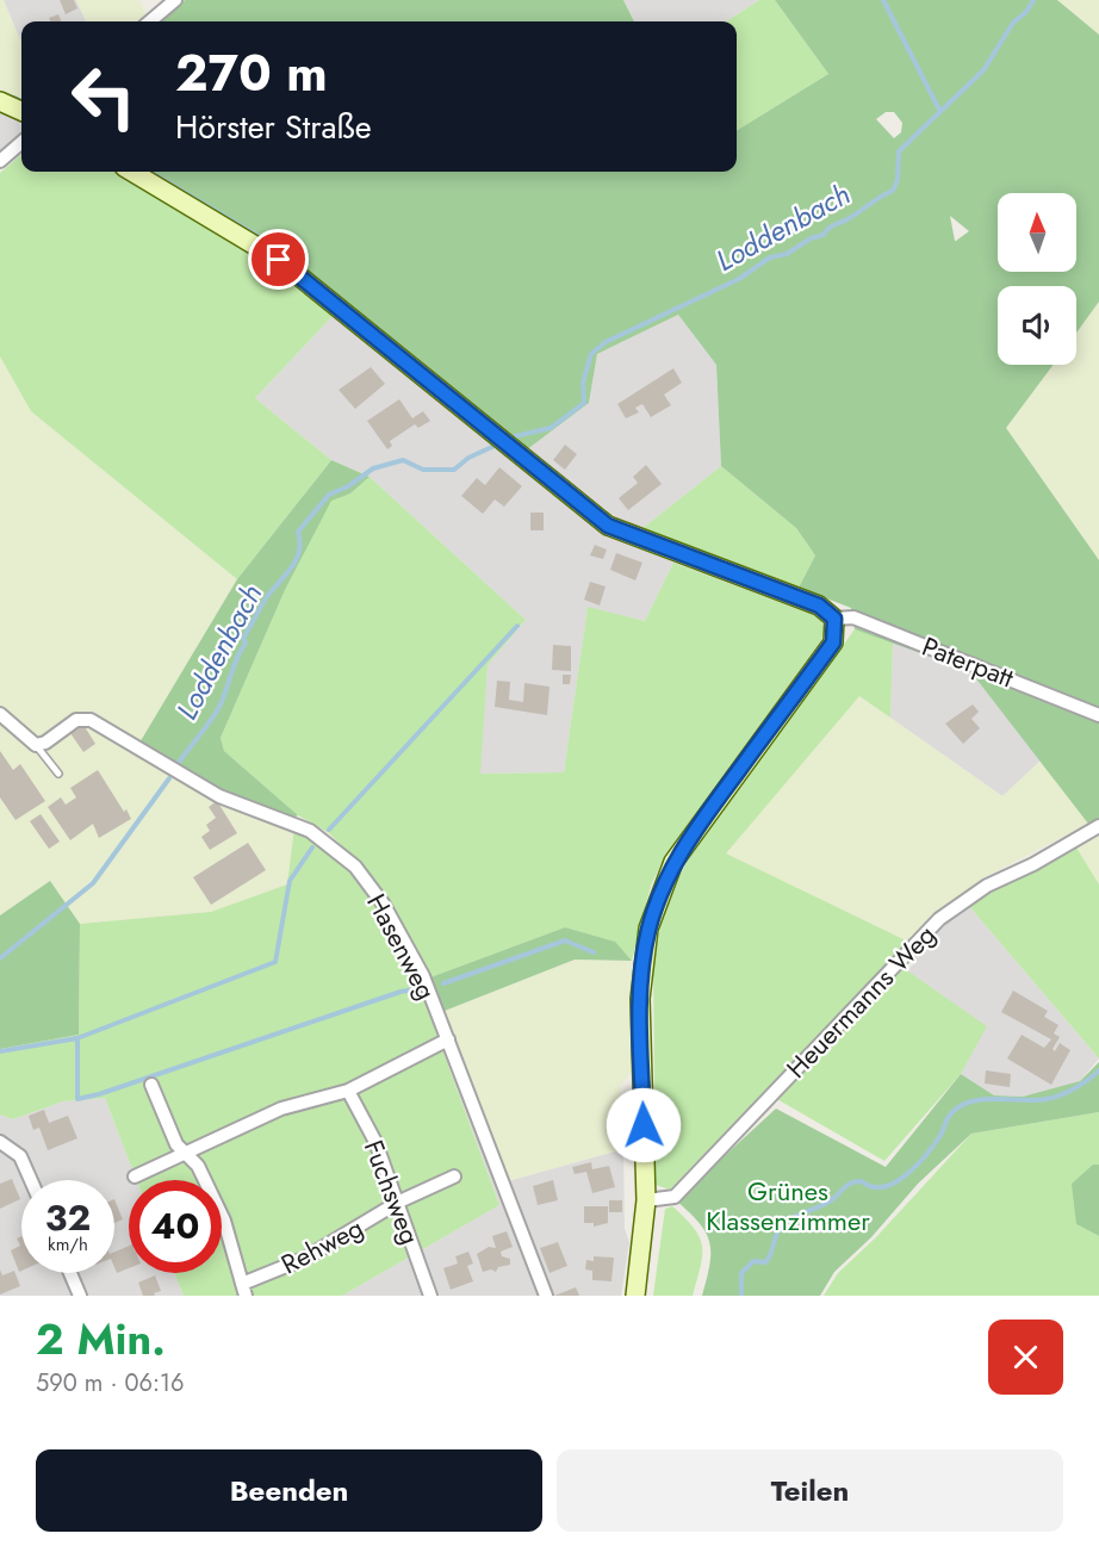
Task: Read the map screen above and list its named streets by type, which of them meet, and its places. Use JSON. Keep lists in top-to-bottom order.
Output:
{
  "streets": {
    "street": [
      "Paterpatt",
      "Hasenweg",
      "Heuermanns Weg",
      "Fuchsweg",
      "Rehweg"
    ]
  },
  "crossings": [
    ["Fuchsweg", "Rehweg"]
  ],
  "water": ["Loddenbach"],
  "parks": ["Grünes Klassenzimmer"],
  "north": "top",
  "page": {
    "turn": ["270 m", "Hörster Straße"],
    "speed": "32 km/h",
    "limit": "40",
    "heading": ["2 Min.", "590 m · 06:16"],
    "buttons": ["Beenden", "Teilen"]
  }
}
